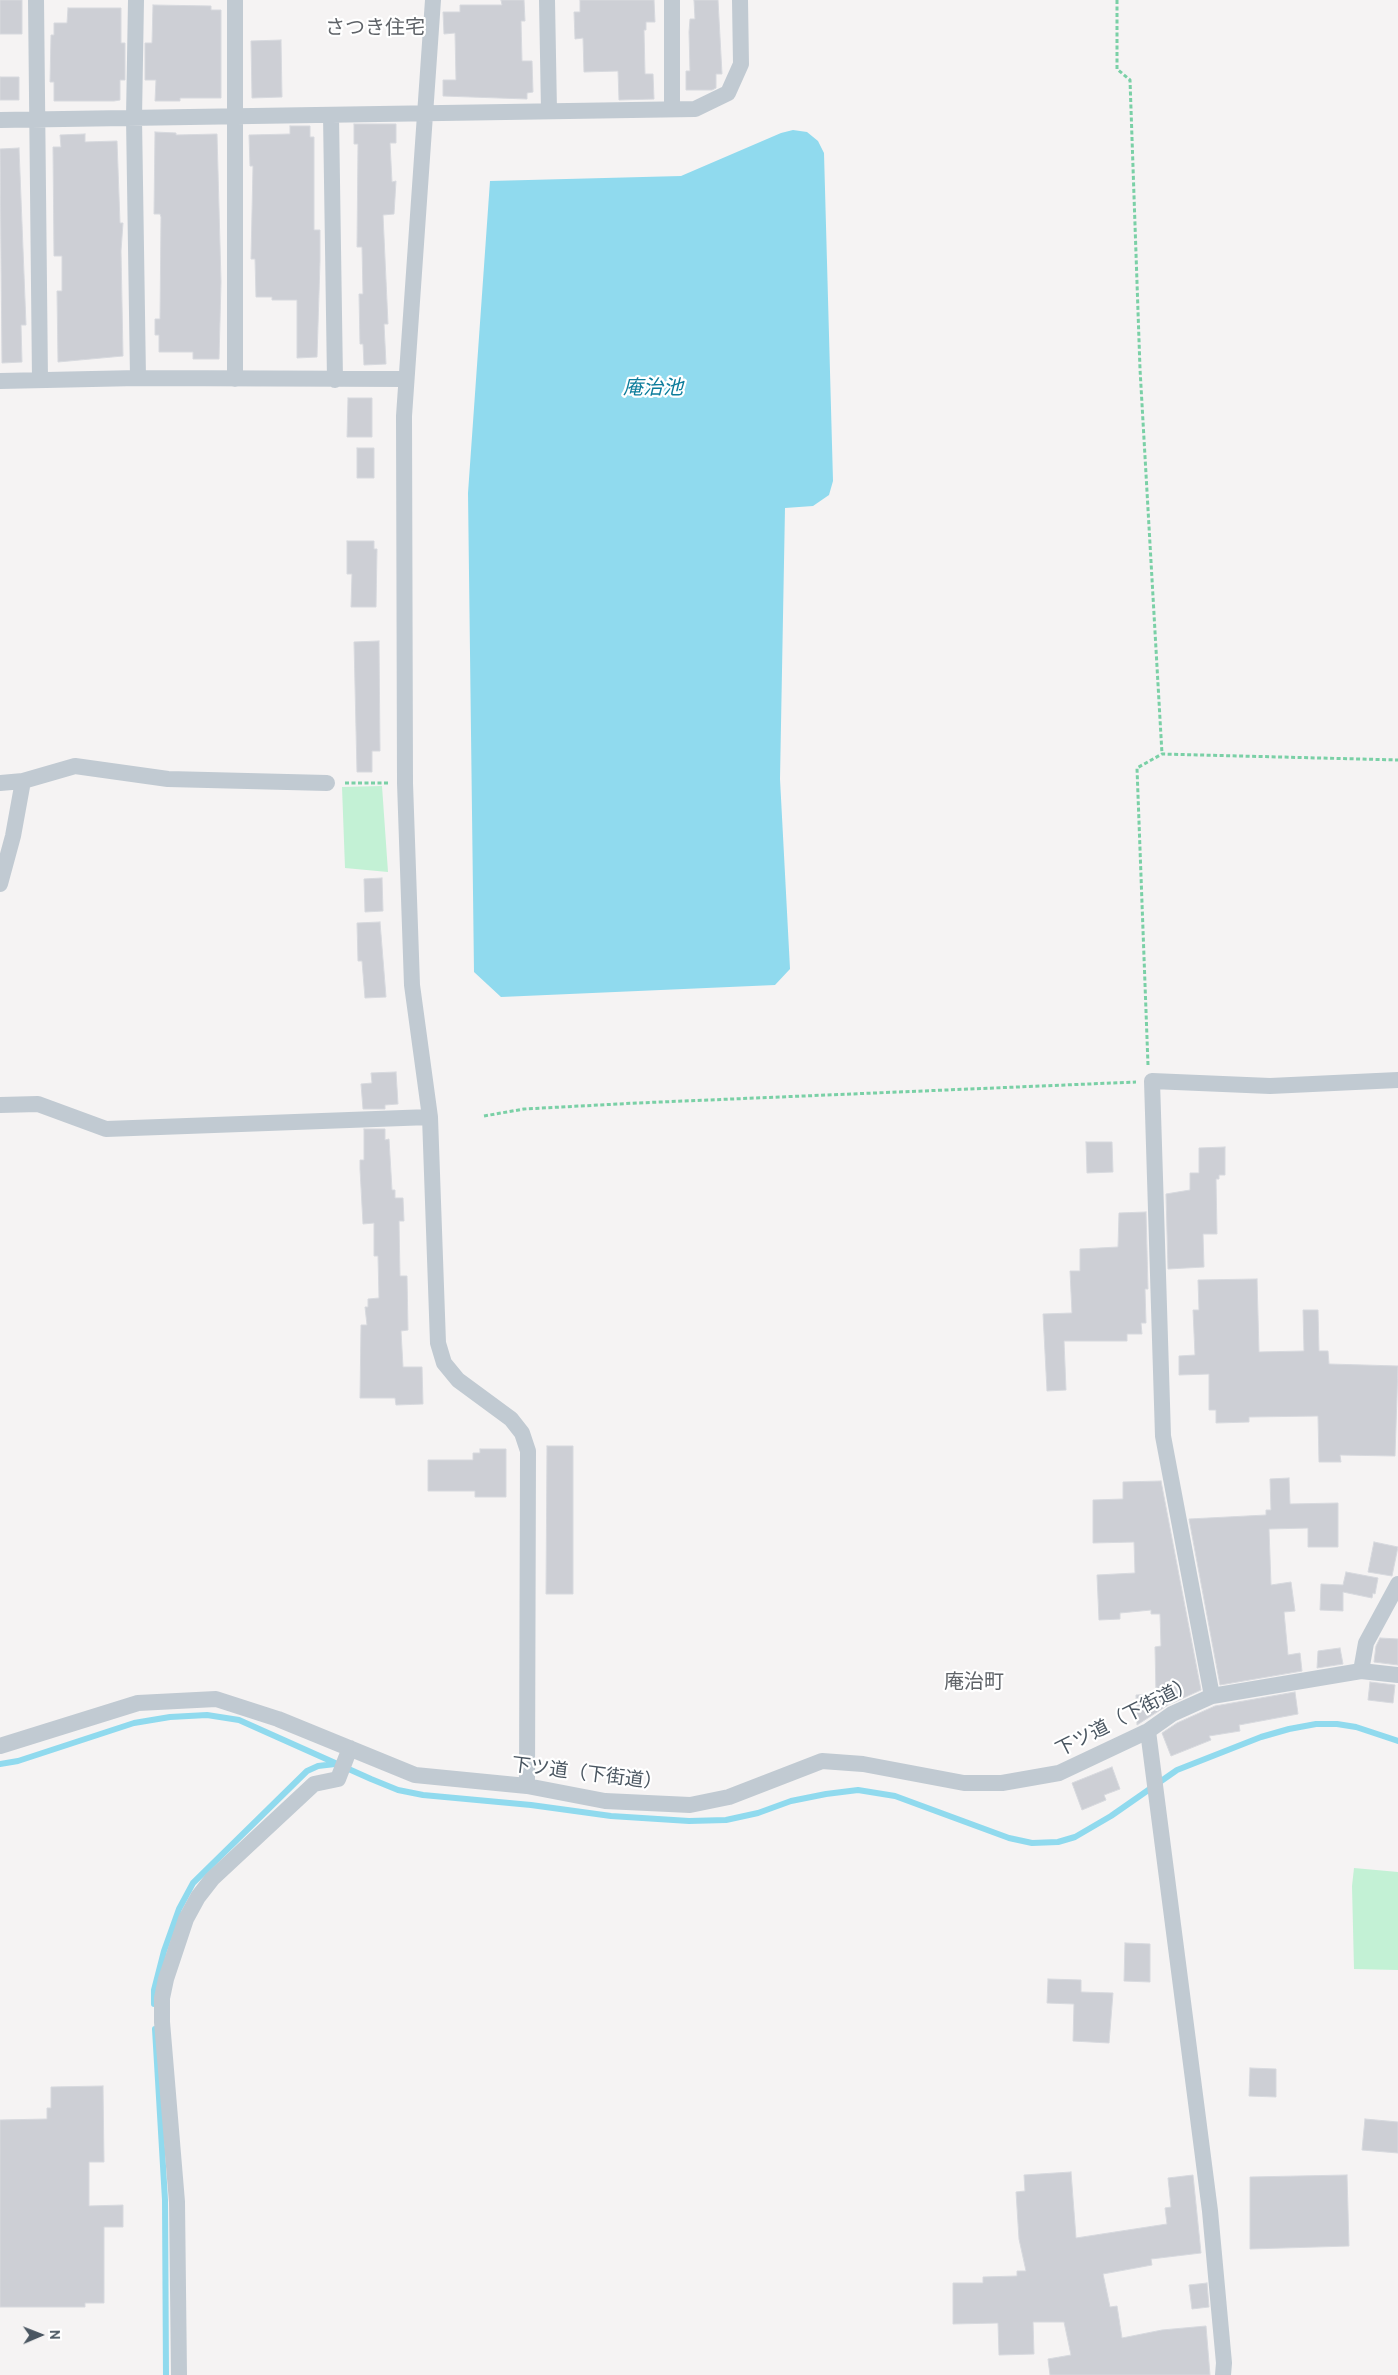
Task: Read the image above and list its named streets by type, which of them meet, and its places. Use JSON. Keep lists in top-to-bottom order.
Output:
{
  "streets": {
    "street": ["下ツ道（下街道）"]
  },
  "districts": ["さつき住宅", "庵治町"],
  "water": ["庵治池"],
  "north": "right"
}
